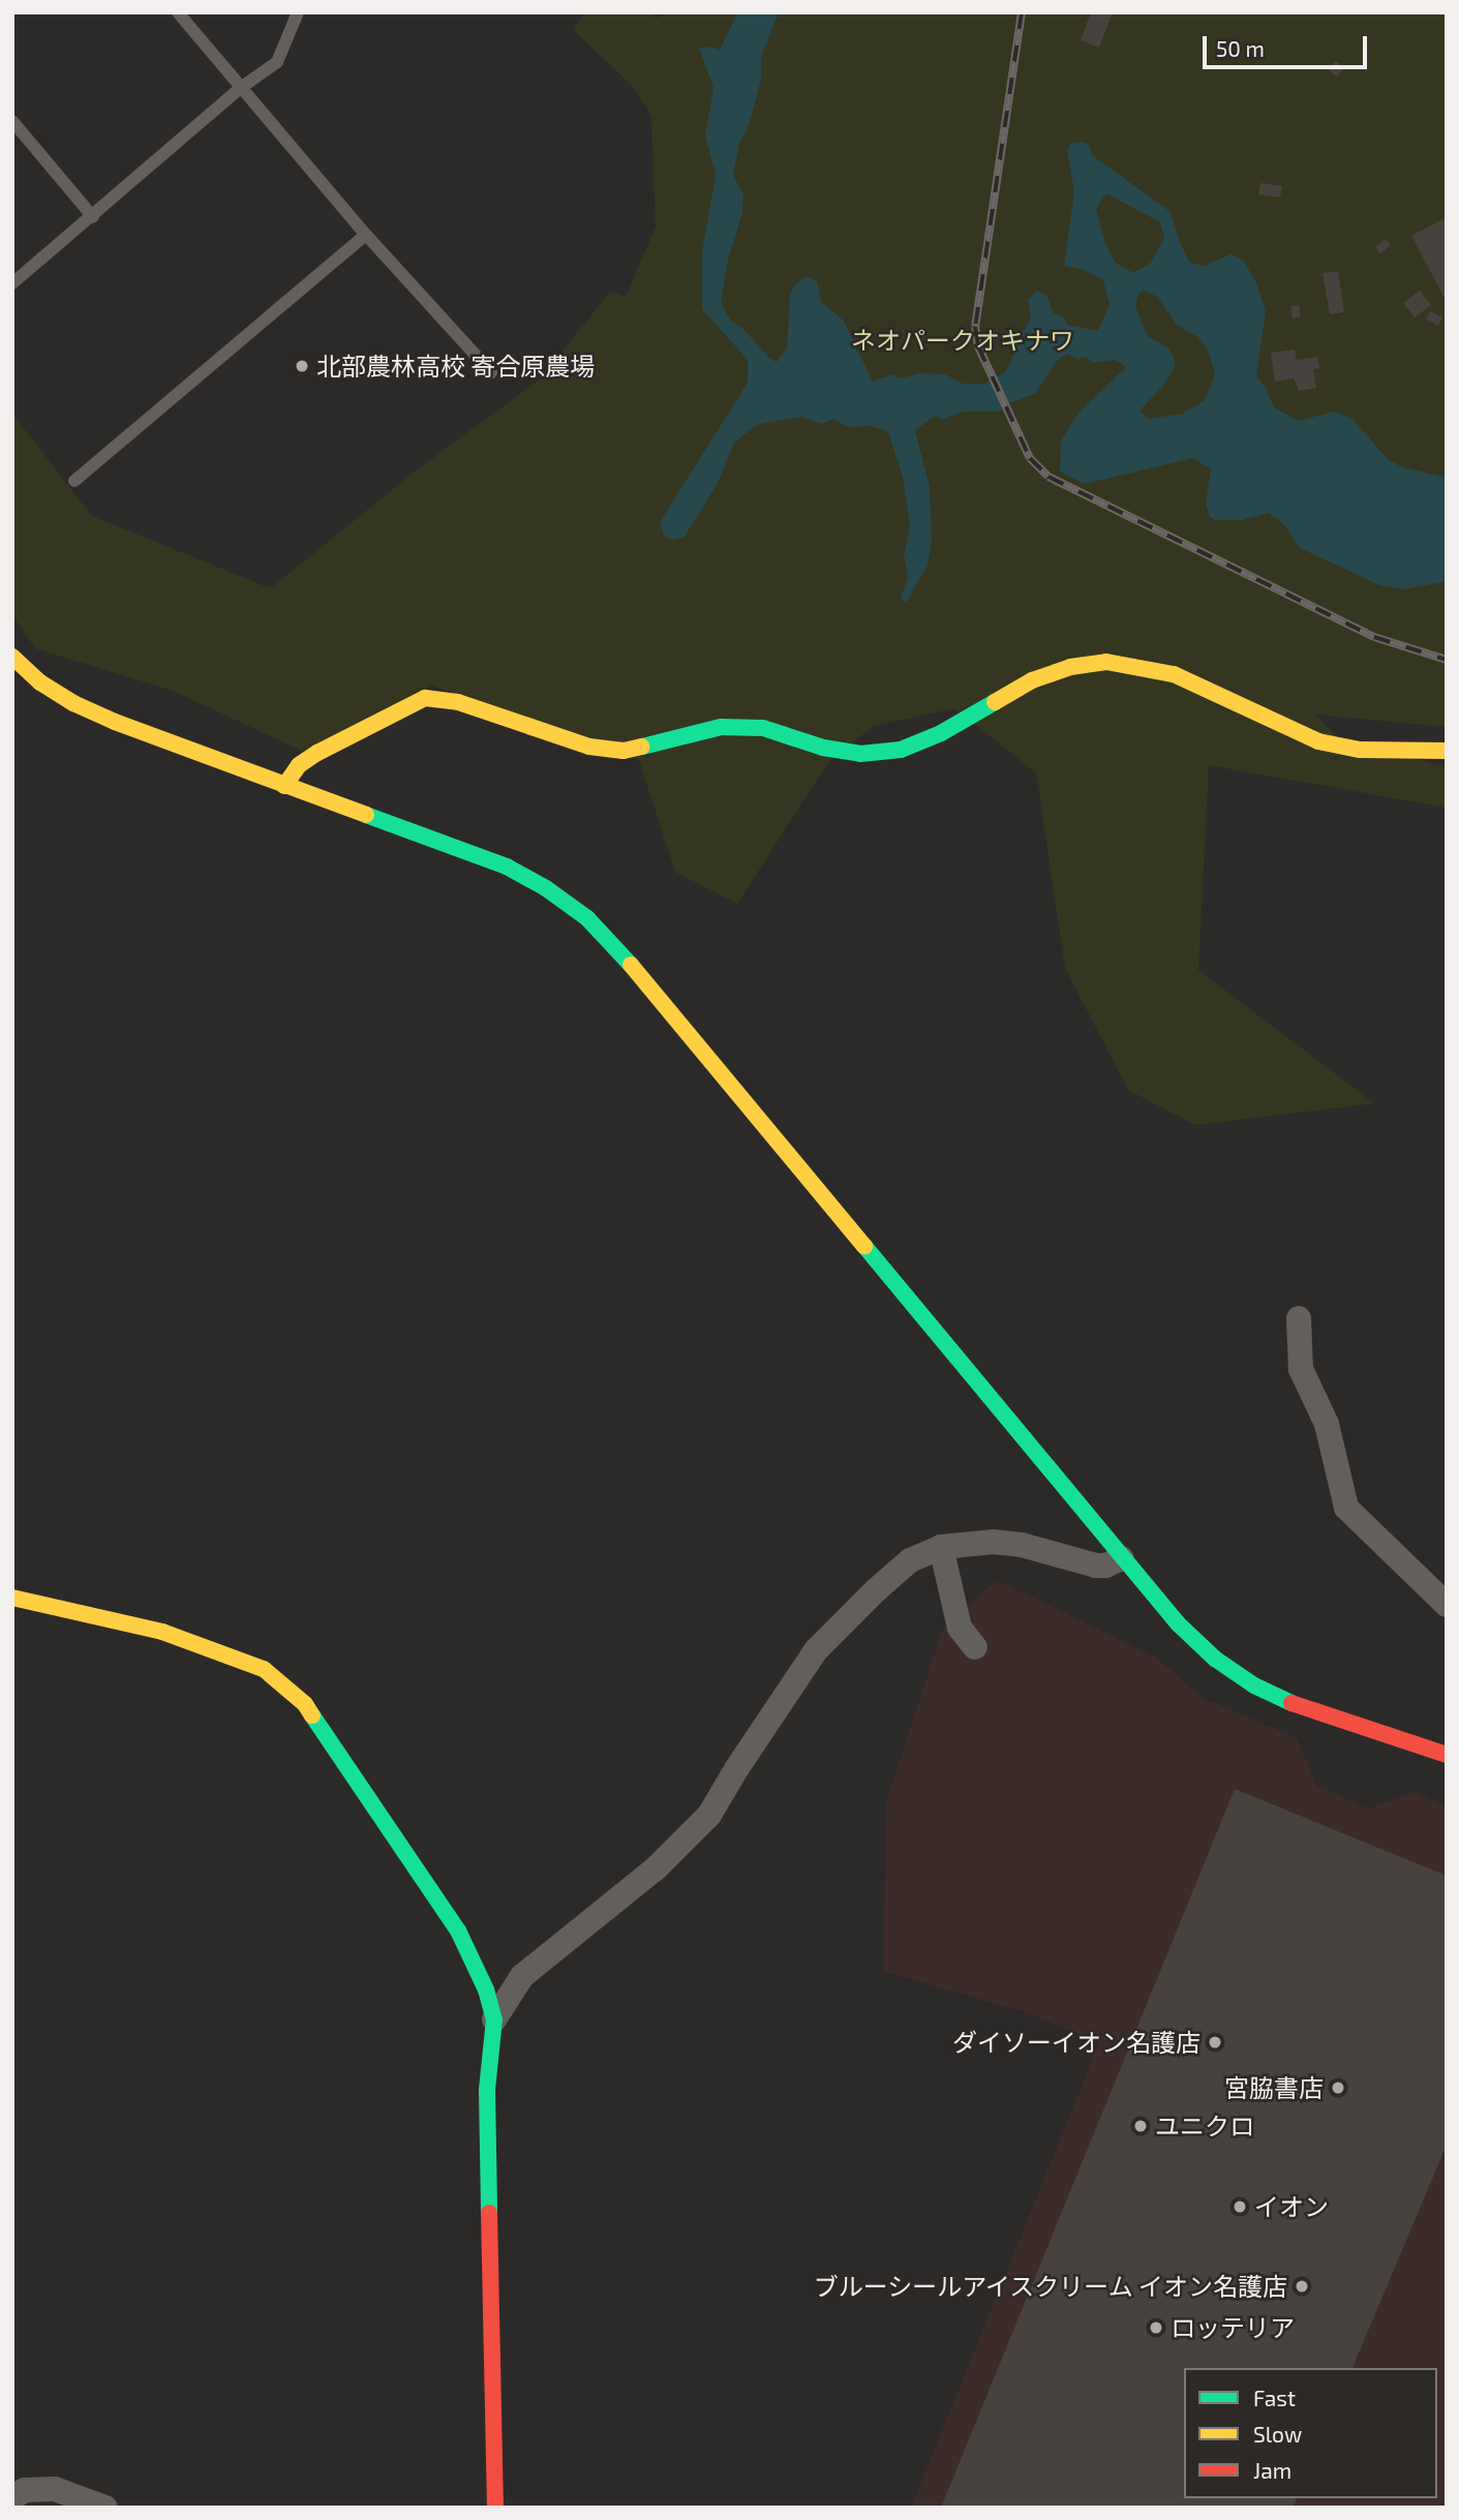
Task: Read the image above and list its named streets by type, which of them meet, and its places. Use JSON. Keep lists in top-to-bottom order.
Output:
{
  "parks": ["ネオパークオキナワ"],
  "places": [
    "北部農林高校 寄合原農場",
    "ダイソーイオン名護店",
    "宮脇書店",
    "ユニクロ",
    "イオン",
    "ブルーシールアイスクリーム イオン名護店",
    "ロッテリア"
  ],
  "legend": ["Fast", "Slow", "Jam"],
  "scale_bar": "50 m"
}
